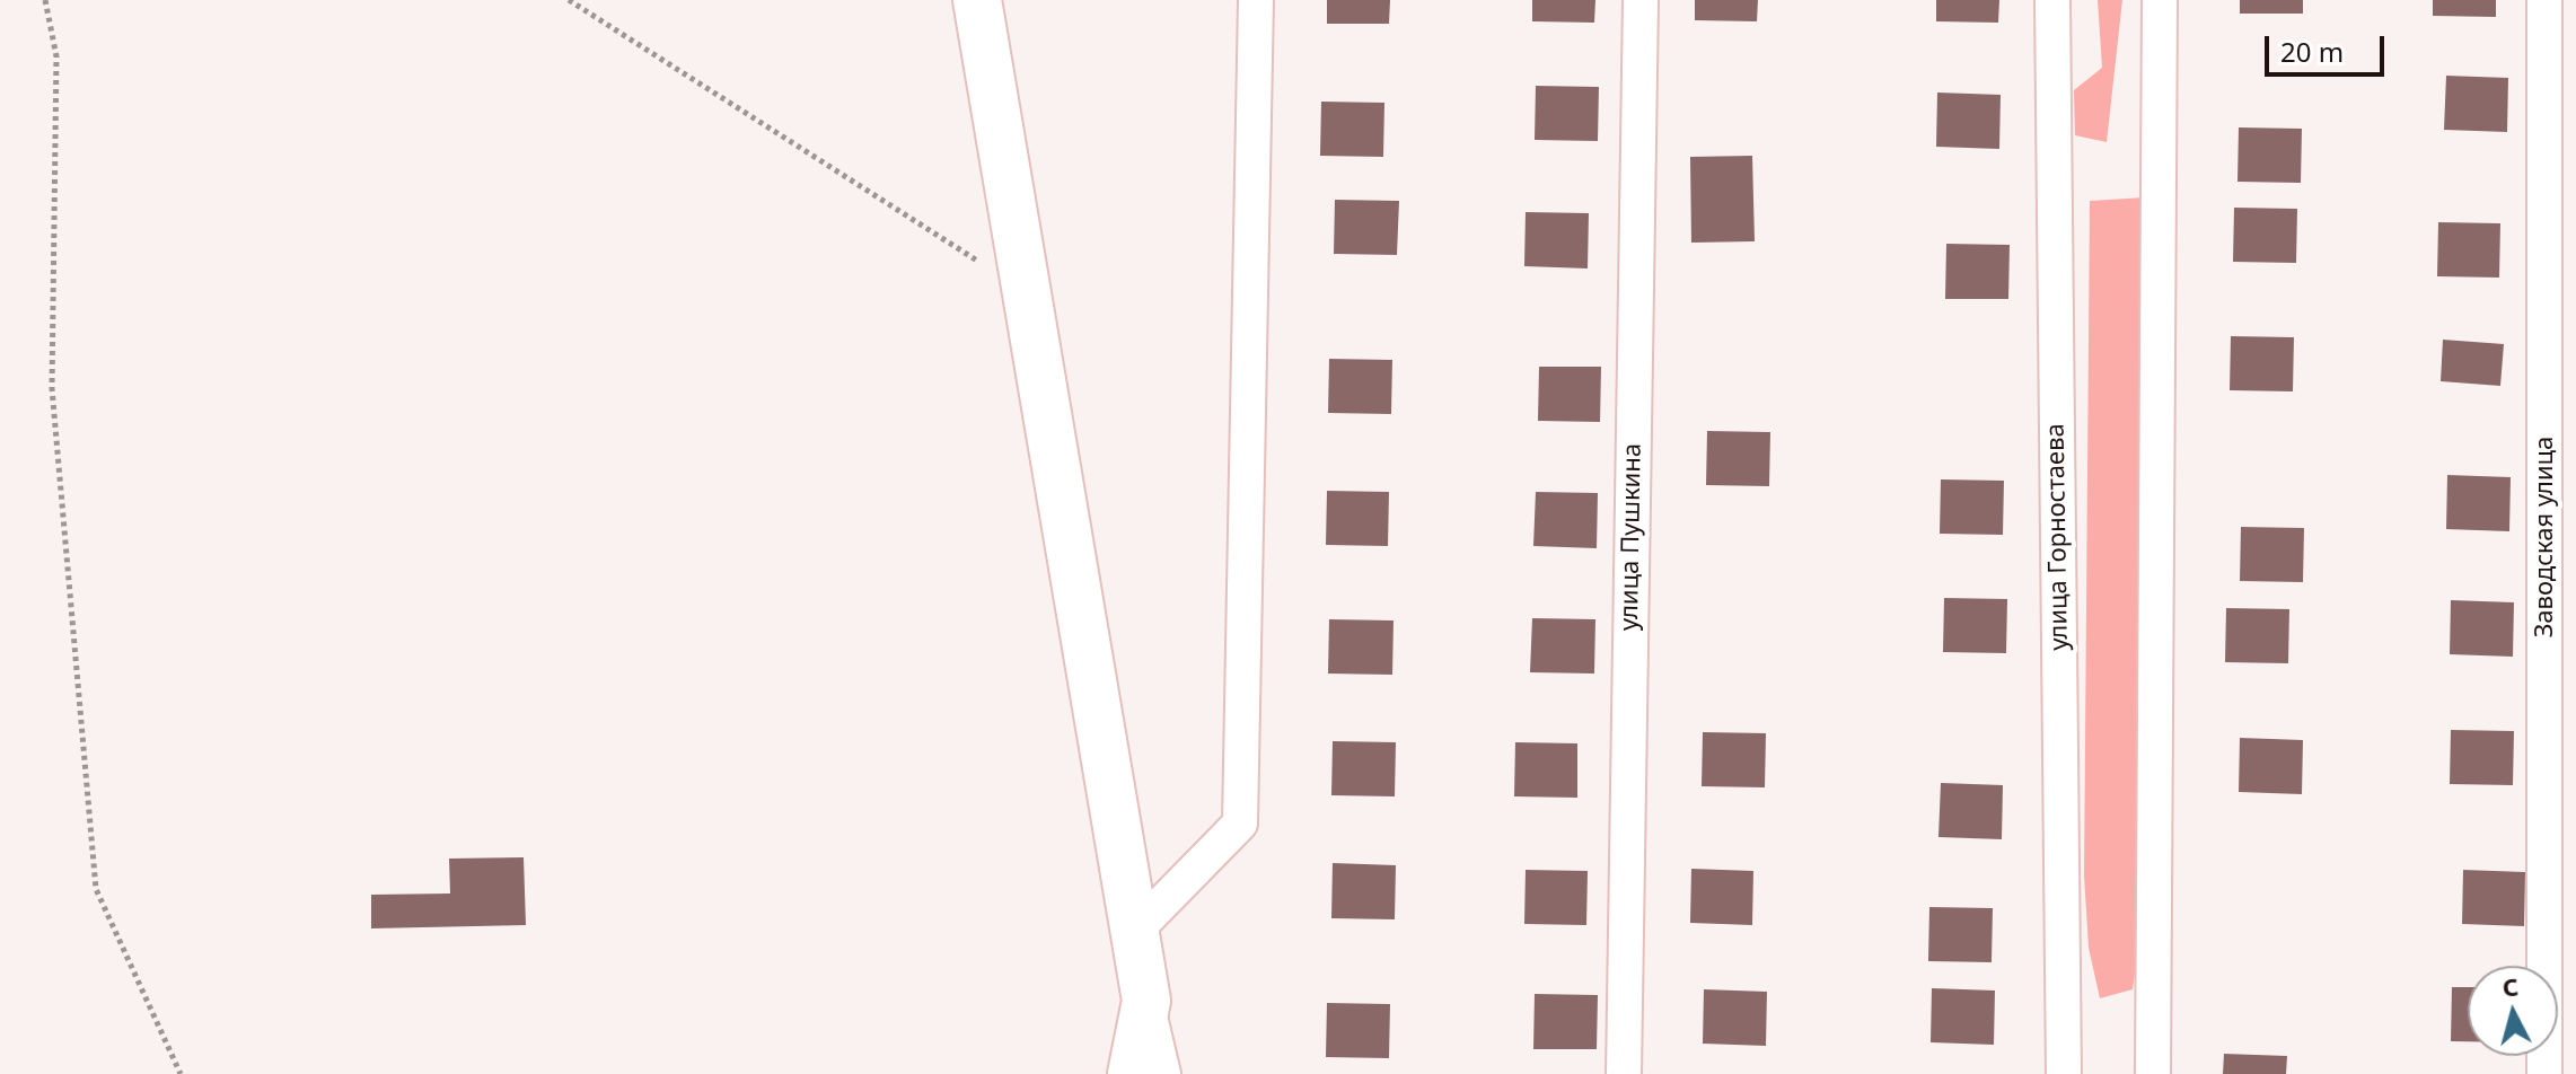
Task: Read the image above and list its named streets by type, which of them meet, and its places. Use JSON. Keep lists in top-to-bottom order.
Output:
{
  "streets": {
    "street": ["улица Пушкина", "улица Горностаева", "Заводская улица"]
  },
  "scale_bar": "20 m",
  "north": "top"
}
